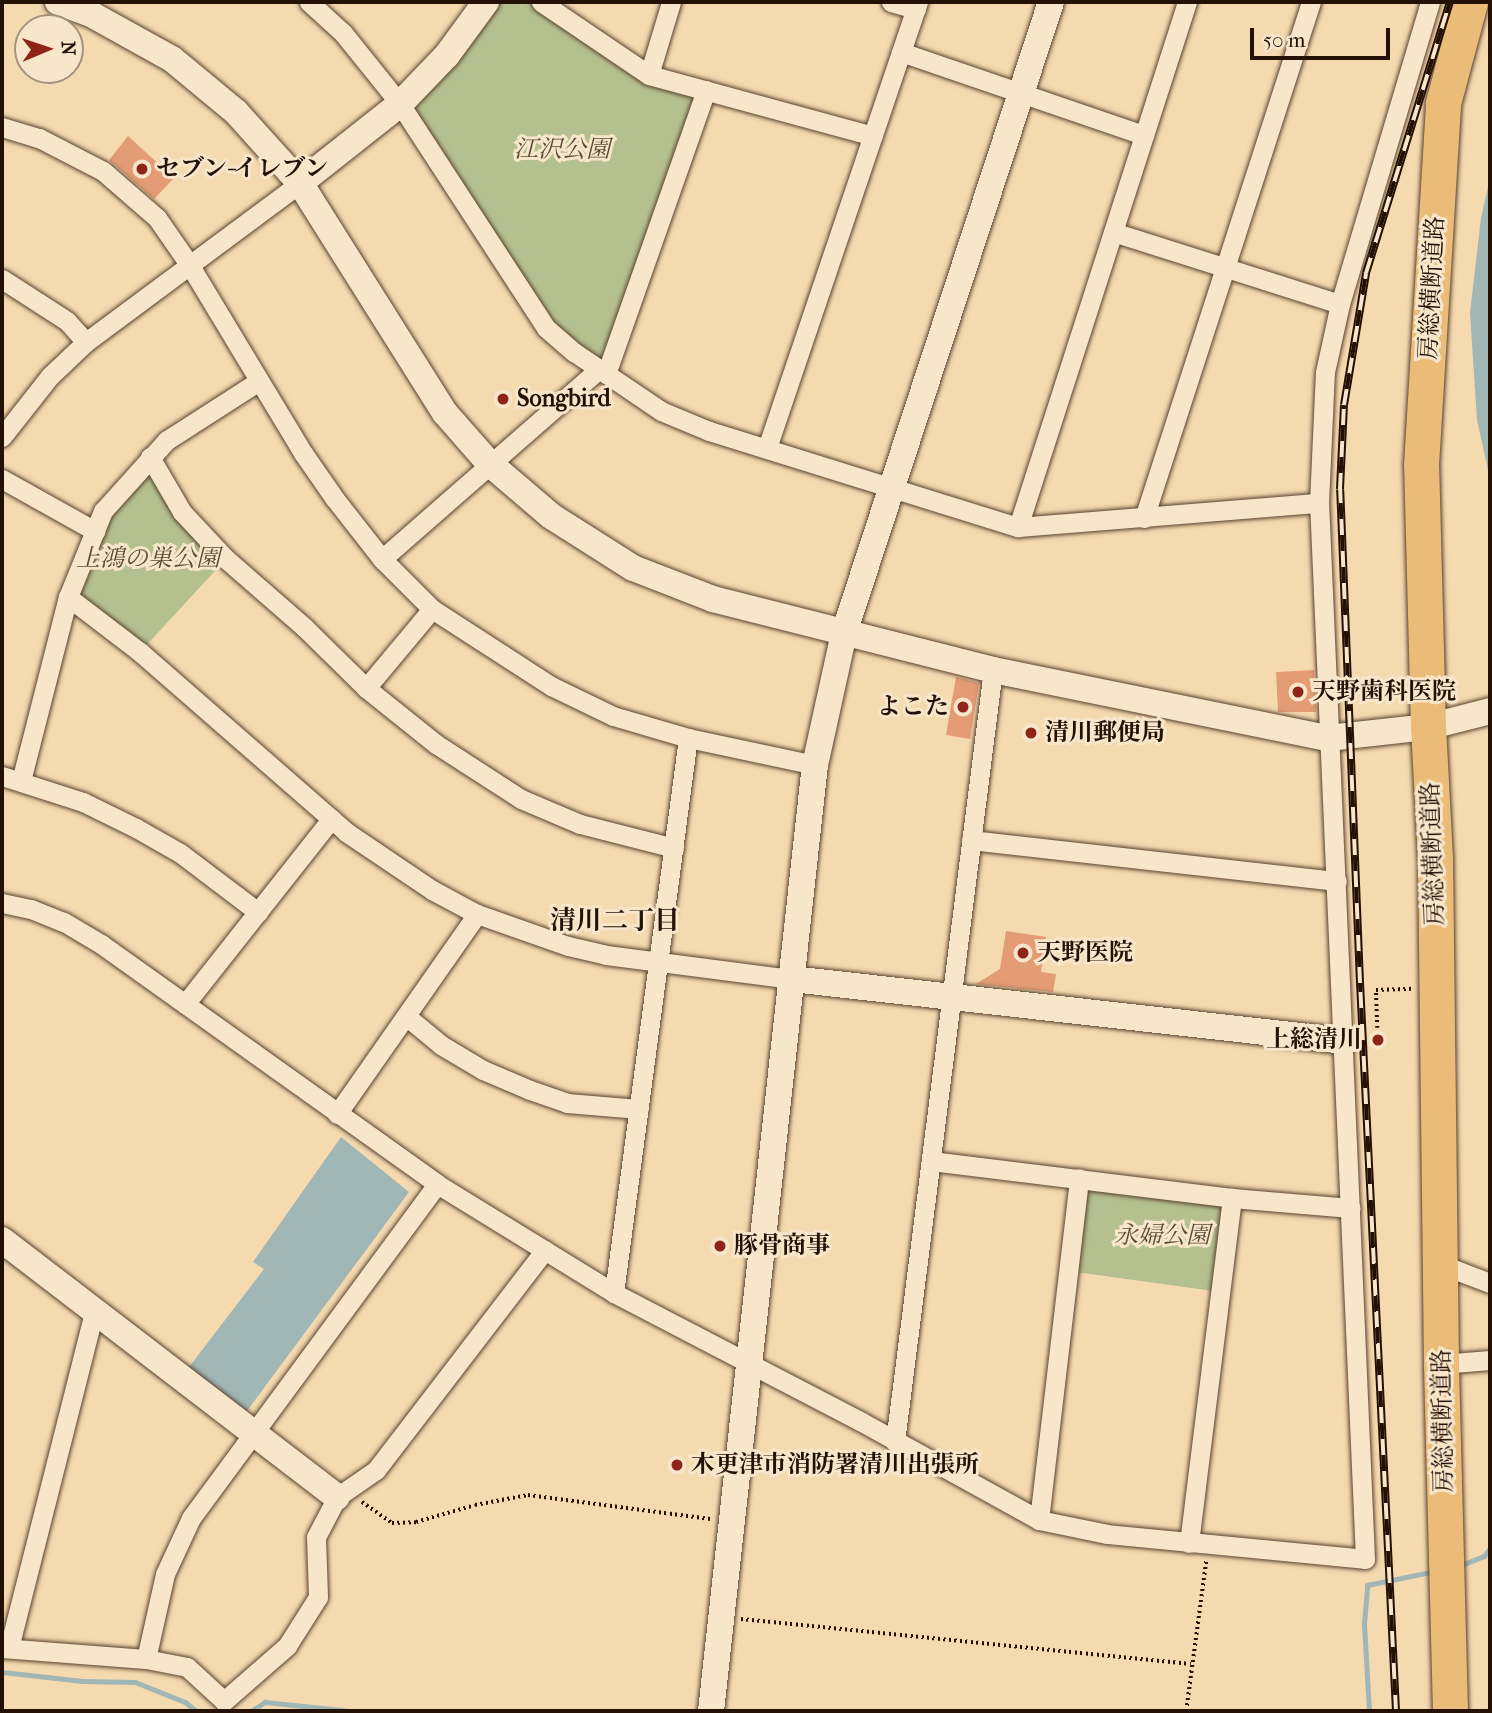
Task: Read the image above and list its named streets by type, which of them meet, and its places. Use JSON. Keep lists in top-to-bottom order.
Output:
{
  "streets": {
    "highway": ["房総横断道路"]
  },
  "districts": ["清川二丁目"],
  "parks": ["江沢公園", "上鴻の巣公園", "永婦公園"],
  "places": [
    "セブン-イレブン",
    "Songbird",
    "天野歯科医院",
    "よこた",
    "清川郵便局",
    "天野医院",
    "上総清川",
    "豚骨商事",
    "木更津市消防署清川出張所"
  ],
  "scale_bar": "50 m",
  "north": "right"
}
